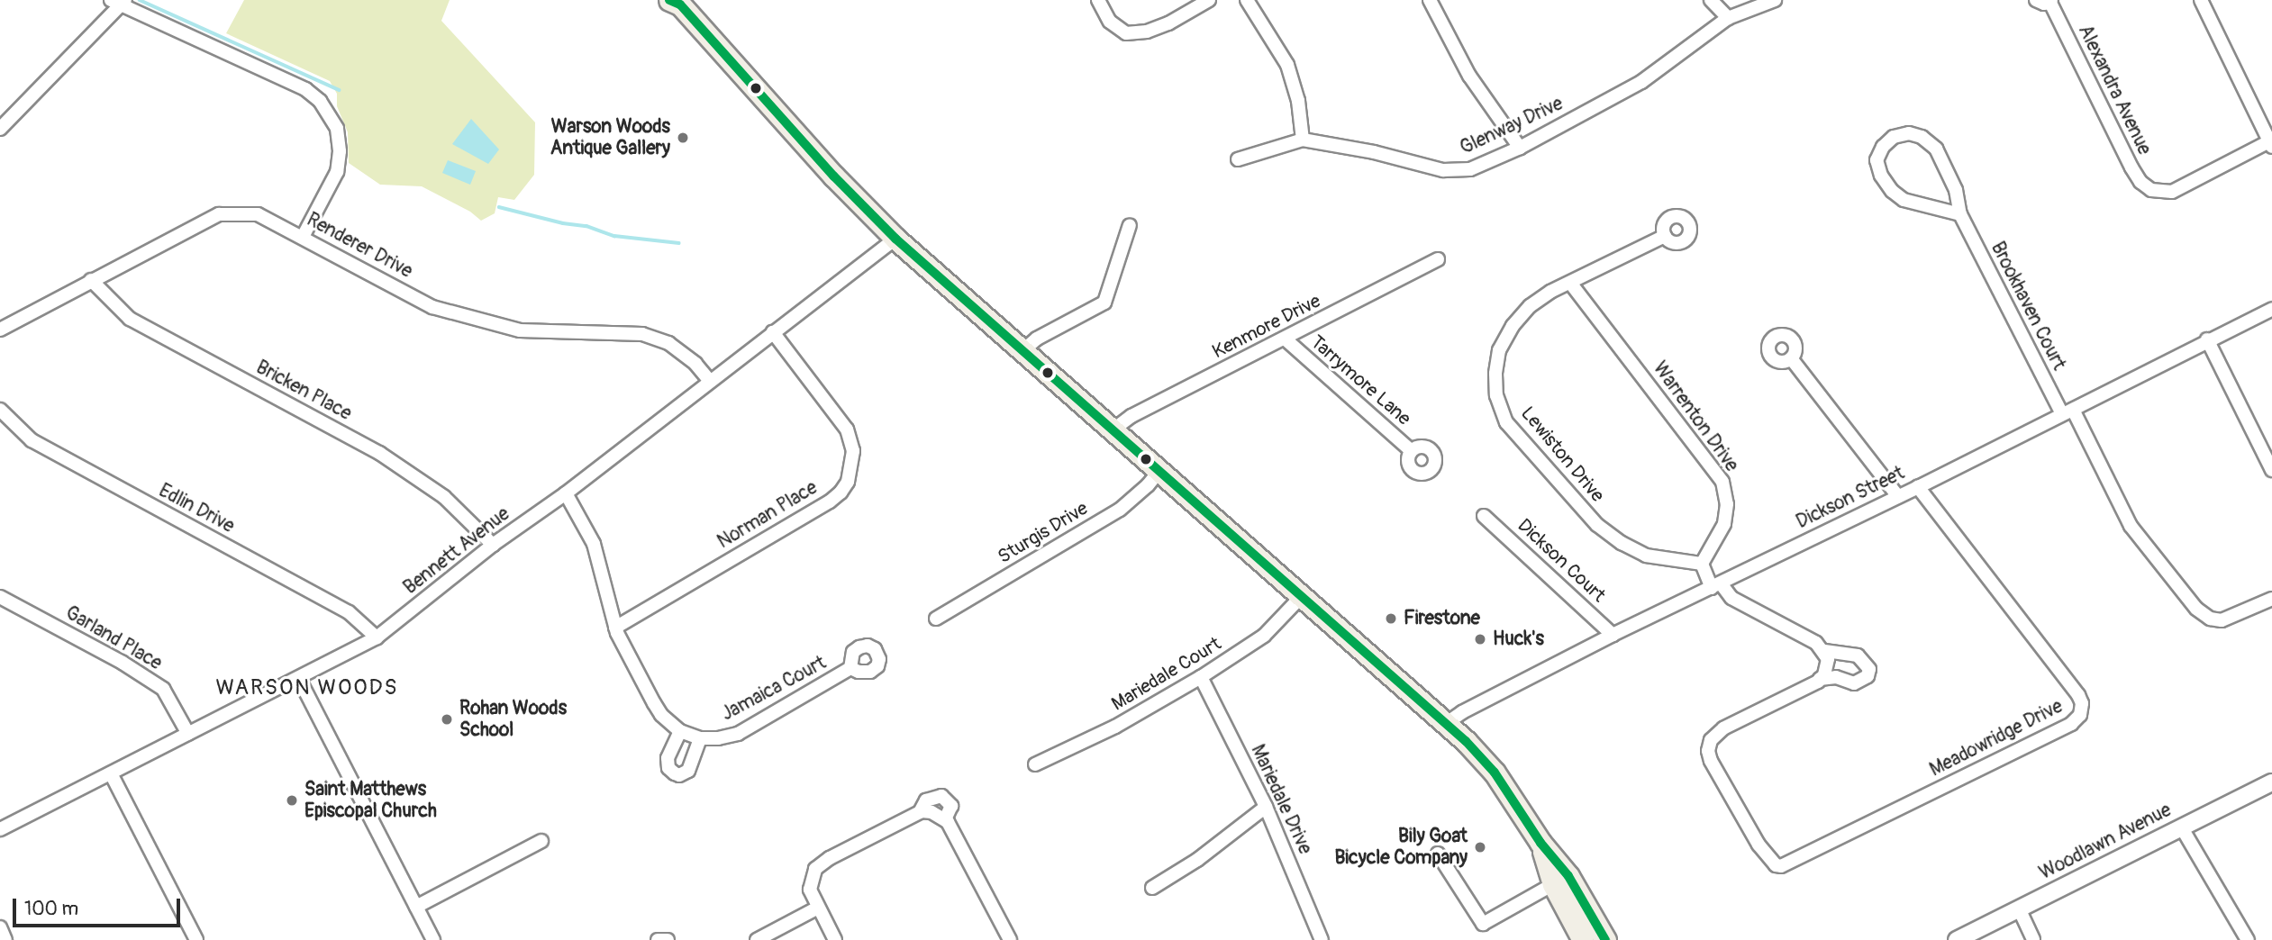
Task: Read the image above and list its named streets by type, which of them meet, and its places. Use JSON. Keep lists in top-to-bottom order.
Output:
{
  "streets": {
    "street": [
      "Alexandra Avenue",
      "Glenway Drive",
      "Renderer Drive",
      "Brookhaven Court",
      "Kenmore Drive",
      "Tarrymore Lane",
      "Bricken Place",
      "Warrenton Drive",
      "Lewiston Drive",
      "Dickson Street",
      "Edlin Drive",
      "Norman Place",
      "Sturgis Drive",
      "Bennett Avenue",
      "Dickson Court",
      "Garland Place",
      "Mariedale Court",
      "Jamaica Court",
      "Meadowridge Drive",
      "Mariedale Drive",
      "Woodlawn Avenue"
    ]
  },
  "crossings": [
    ["Renderer Drive", "Bricken Place"],
    ["Renderer Drive", "Bennett Avenue"],
    ["Brookhaven Court", "Dickson Street"],
    ["Kenmore Drive", "Tarrymore Lane"],
    ["Bricken Place", "Bennett Avenue"],
    ["Warrenton Drive", "Lewiston Drive"],
    ["Dickson Street", "Dickson Court"],
    ["Dickson Street", "Meadowridge Drive"],
    ["Edlin Drive", "Bennett Avenue"],
    ["Norman Place", "Bennett Avenue"],
    ["Norman Place", "Jamaica Court"],
    ["Bennett Avenue", "Garland Place"],
    ["Bennett Avenue", "Jamaica Court"],
    ["Mariedale Court", "Mariedale Drive"]
  ],
  "districts": ["WARSON WOODS"],
  "places": [
    "Warson Woods Antique Gallery",
    "Firestone",
    "Huck's",
    "Rohan Woods School",
    "Saint Matthews Episcopal Church",
    "Bily Goat Bicycle Company"
  ],
  "scale_bar": "100 m"
}
